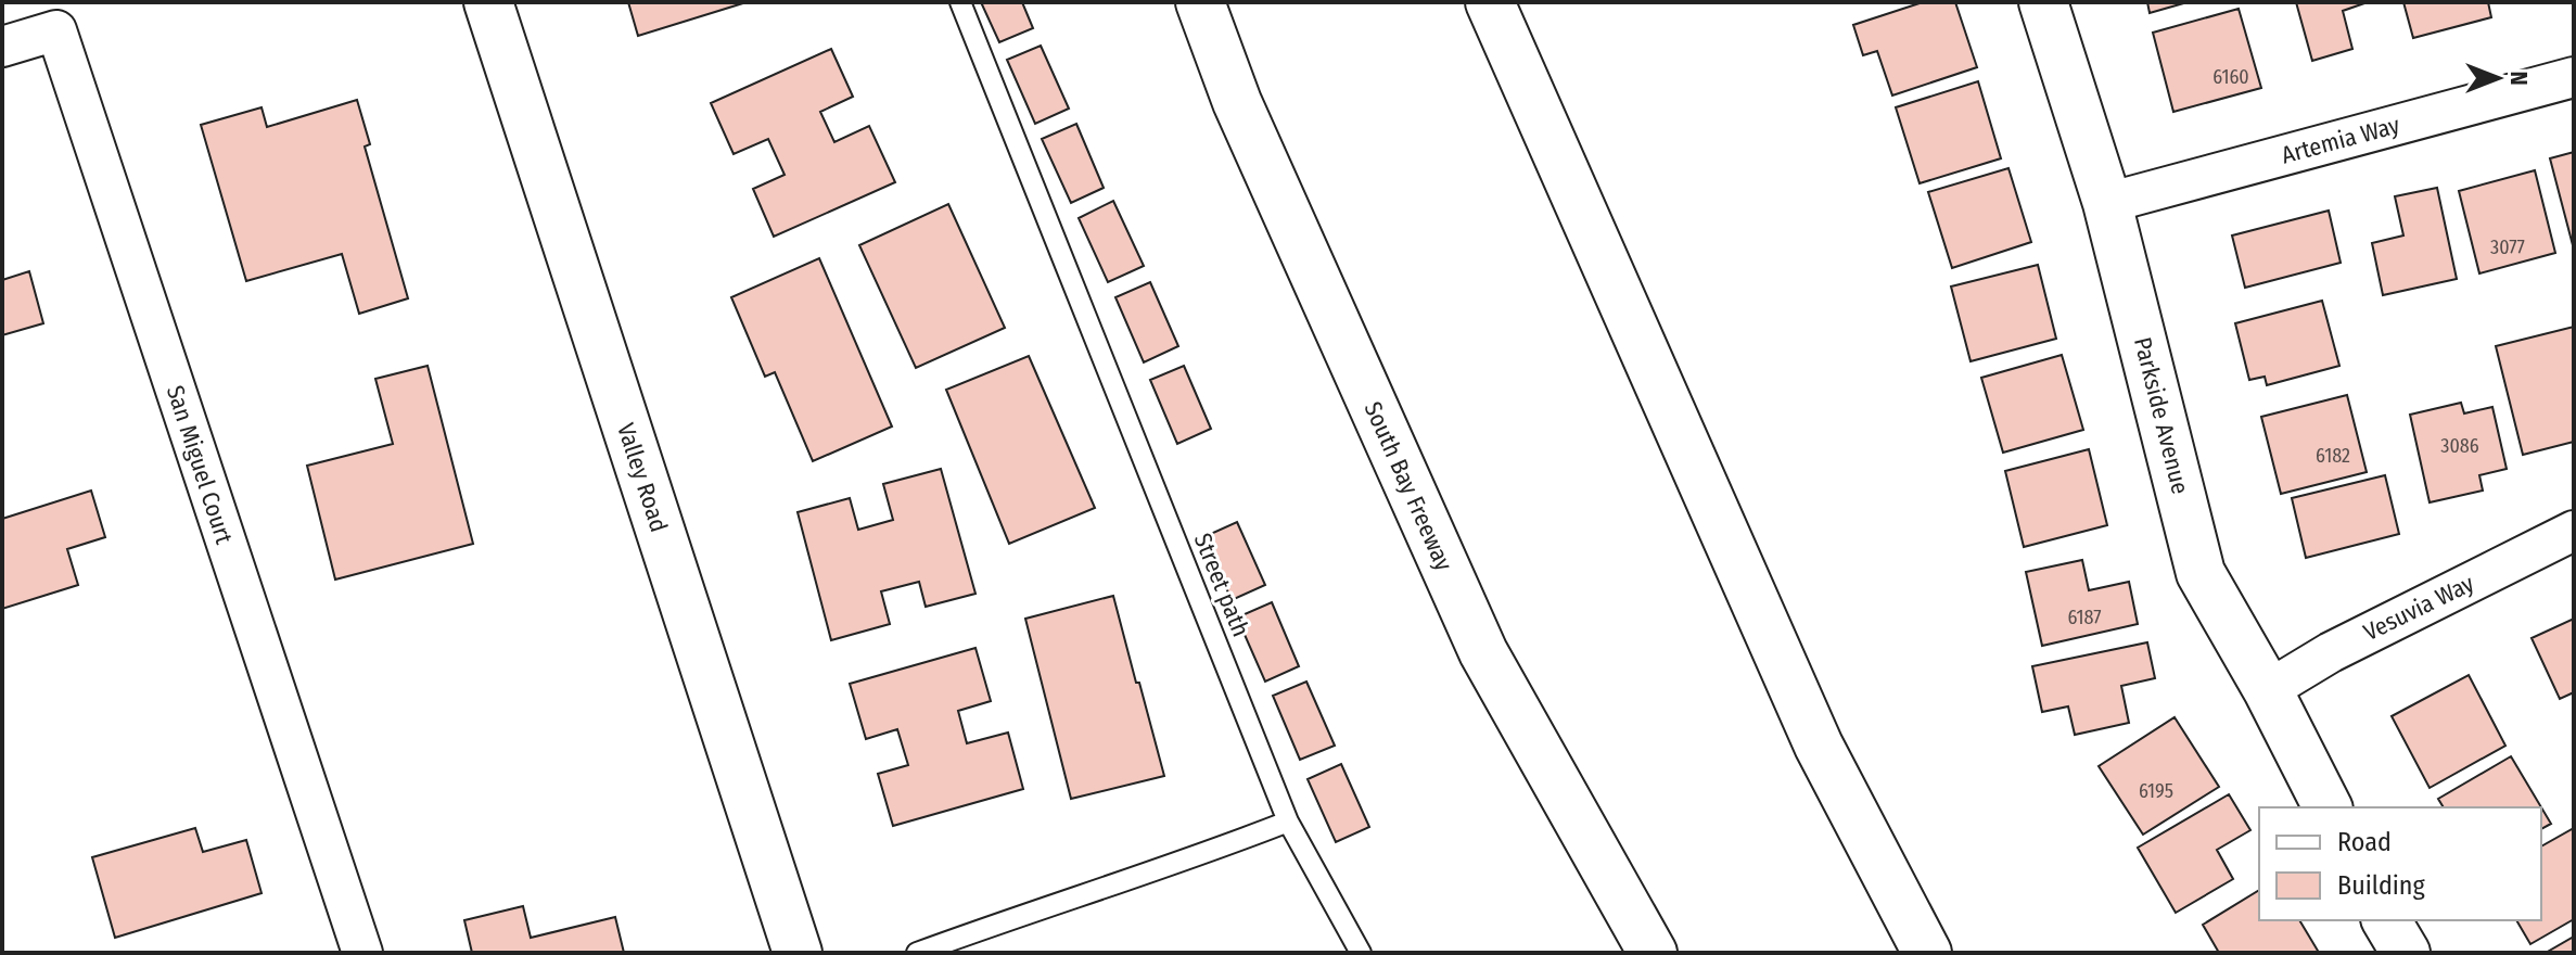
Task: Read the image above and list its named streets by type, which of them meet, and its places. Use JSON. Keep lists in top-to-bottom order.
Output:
{
  "streets": {
    "main road": ["Parkside Avenue", "Valley Road", "South Bay Freeway"],
    "street": ["Artemia Way", "San Miguel Court", "Vesuvia Way"],
    "lane": ["Street path"]
  },
  "crossings": [
    ["Artemia Way", "Parkside Avenue"],
    ["Parkside Avenue", "Vesuvia Way"]
  ],
  "house_numbers": [
    "6160",
    "3077",
    "3086",
    "6182",
    "6187",
    "6195"
  ],
  "legend": ["Road", "Building"],
  "north": "right"
}
